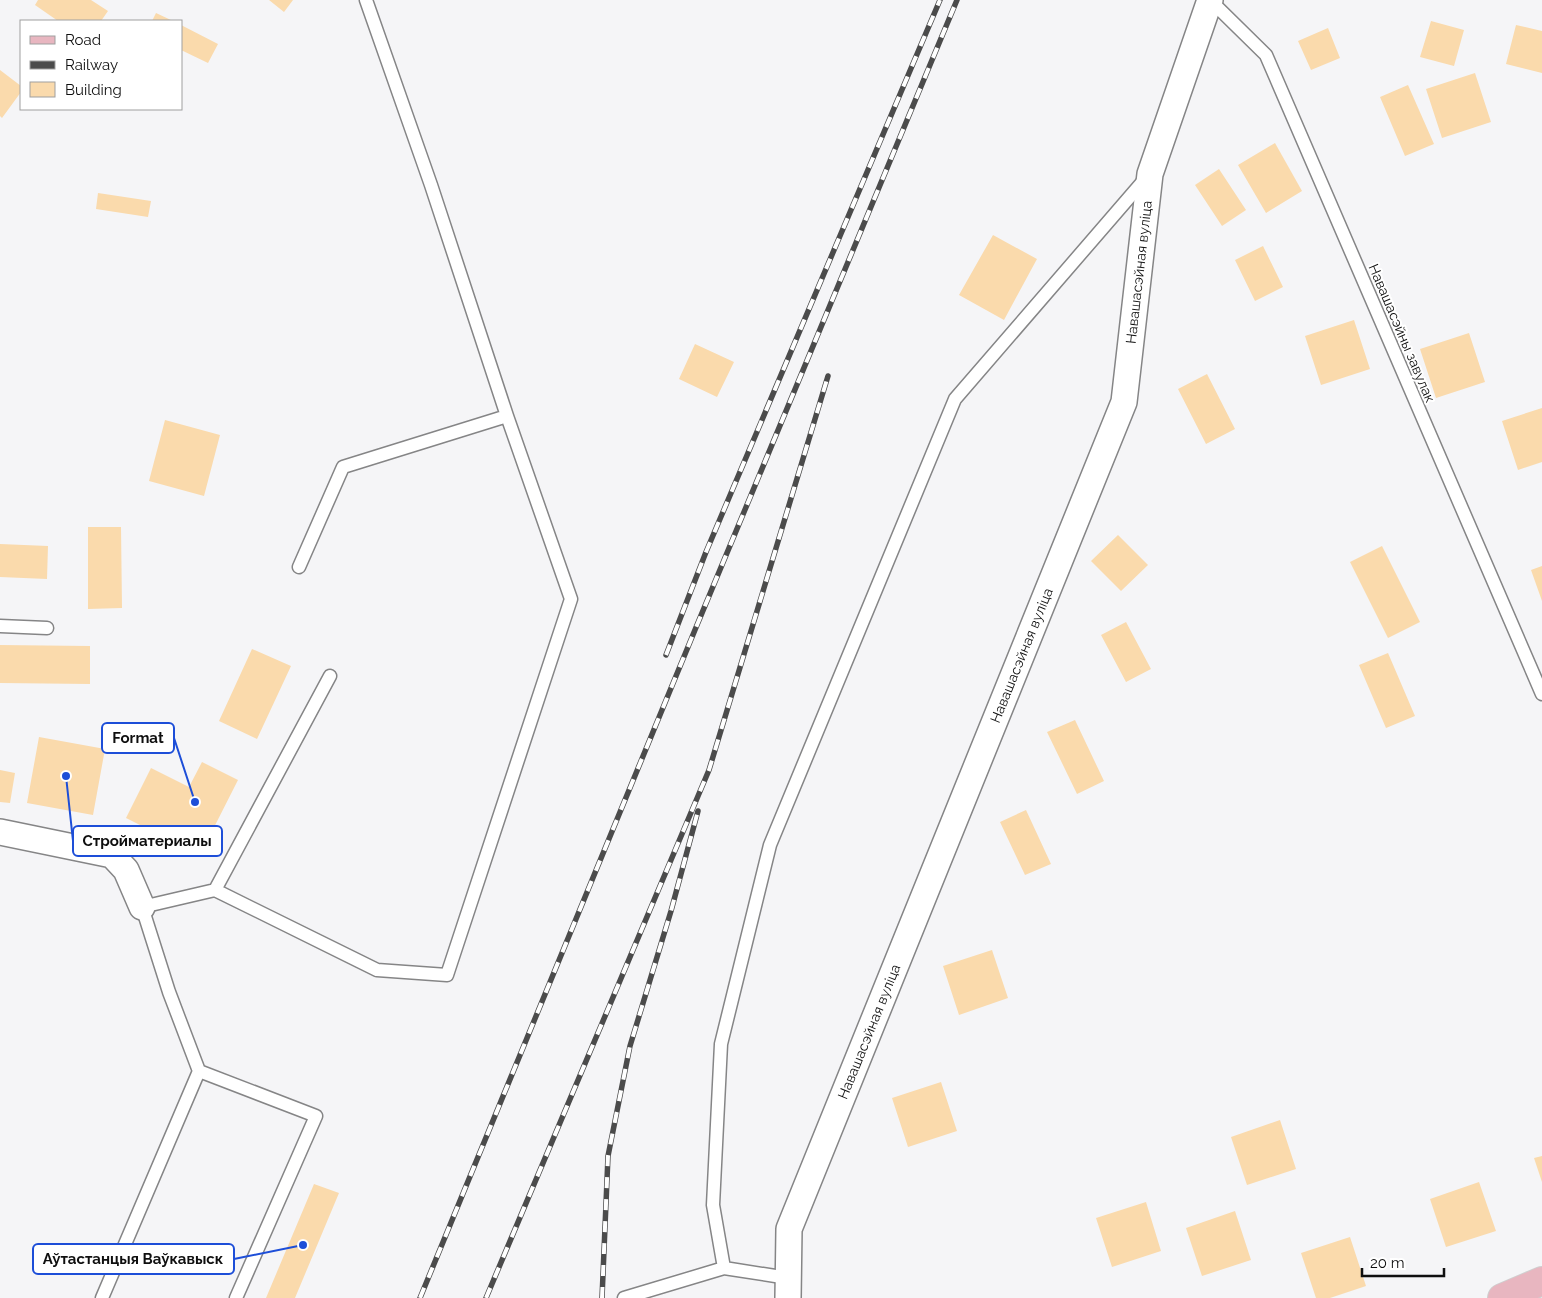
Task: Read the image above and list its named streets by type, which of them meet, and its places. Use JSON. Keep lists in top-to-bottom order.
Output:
{
  "streets": {
    "street": ["Навашасэйная вуліца"],
    "lane": ["Навашасэйны завулак"]
  },
  "crossings": [
    ["Навашасэйная вуліца", "Навашасэйны завулак"]
  ],
  "places": ["Стройматериалы", "Format", "Аўтастанцыя Ваўкавыск"],
  "legend": ["Road", "Railway", "Building"],
  "scale_bar": "20 m"
}
